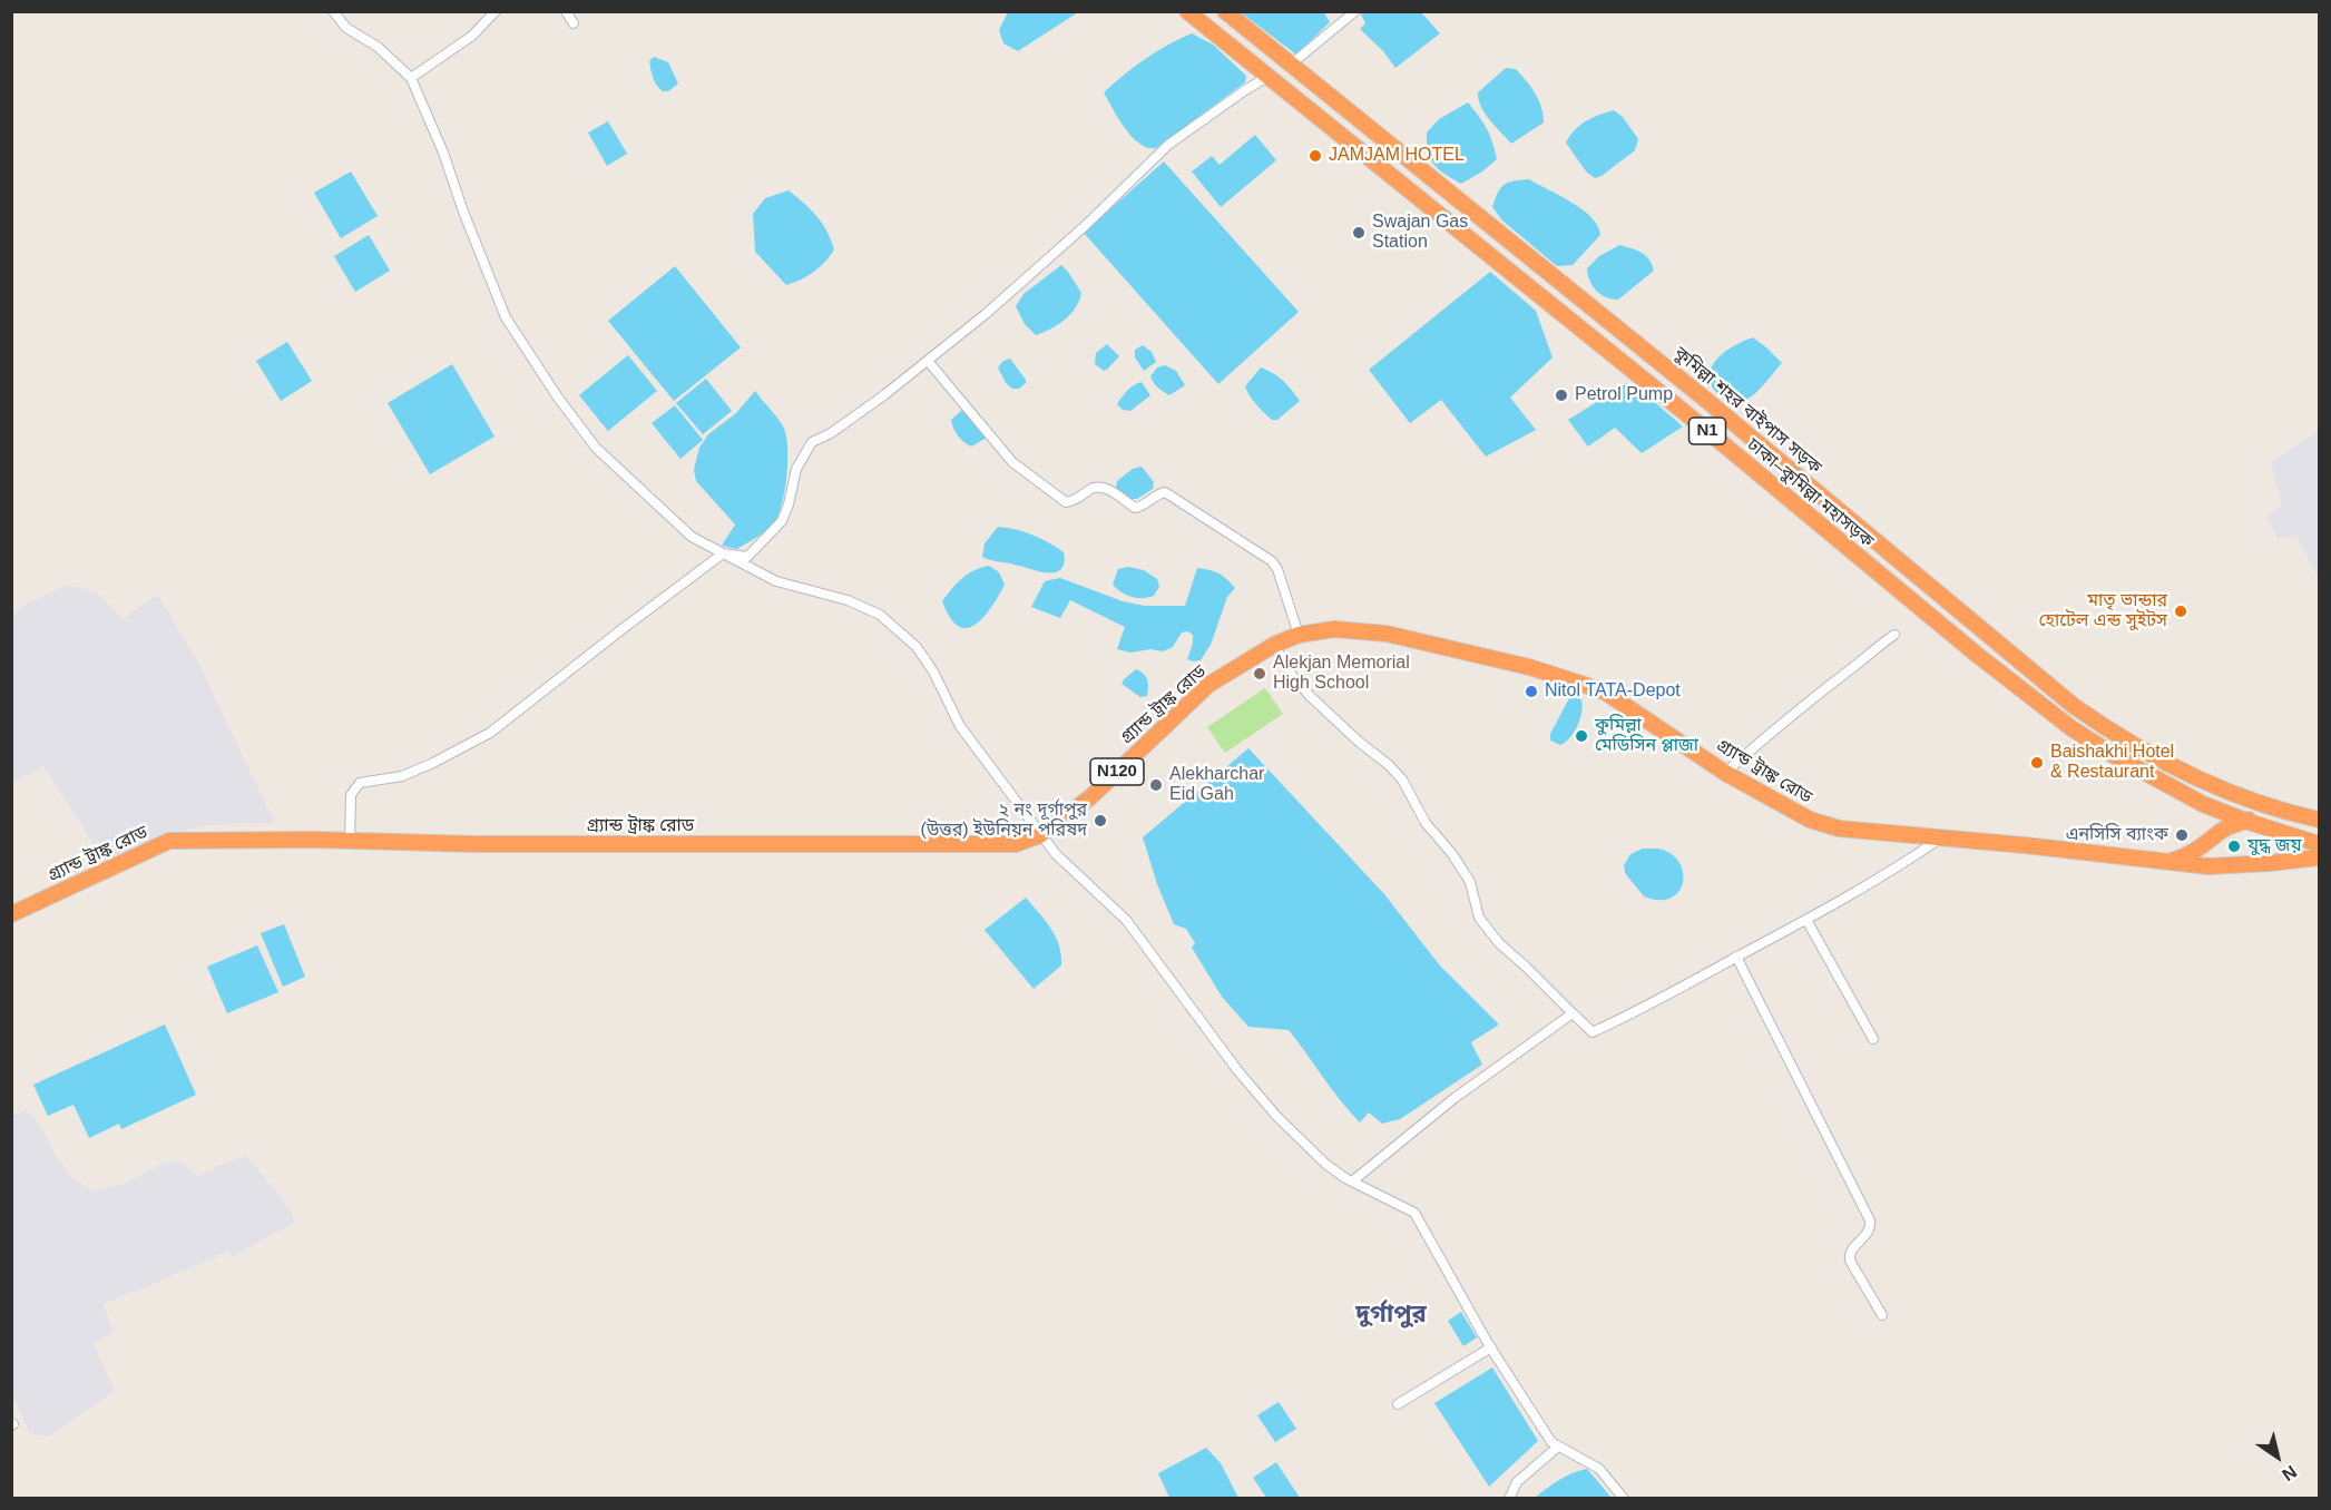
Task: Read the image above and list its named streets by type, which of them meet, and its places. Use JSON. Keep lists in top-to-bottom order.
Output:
{
  "streets": {
    "highway": [
      "কুমিল্লা শহর বাইপাস সড়ক",
      "N1",
      "ঢাকা–কুমিল্লা মহাসড়ক",
      "গ্র্যান্ড ট্রাঙ্ক রোড",
      "N120"
    ]
  },
  "crossings": [
    ["কুমিল্লা শহর বাইপাস সড়ক", "N1"],
    ["কুমিল্লা শহর বাইপাস সড়ক", "N120"],
    ["N1", "N120"],
    ["ঢাকা–কুমিল্লা মহাসড়ক", "গ্র্যান্ড ট্রাঙ্ক রোড"],
    ["ঢাকা–কুমিল্লা মহাসড়ক", "N120"],
    ["গ্র্যান্ড ট্রাঙ্ক রোড", "N120"]
  ],
  "districts": ["দুর্গাপুর"],
  "places": [
    "JAMJAM HOTEL",
    "Swajan Gas Station",
    "Petrol Pump",
    "মাতৃ ভান্ডার হোটেল এন্ড সুইটস",
    "Alekjan Memorial High School",
    "Nitol TATA-Depot",
    "কুমিল্লা মেডিসিন প্লাজা",
    "Baishakhi Hotel & Restaurant",
    "Alekharchar Eid Gah",
    "২ নং দূর্গাপুর (উত্তর) ইউনিয়ন পরিষদ",
    "এনসিসি ব্যাংক",
    "যুদ্ধ জয়"
  ],
  "north": "bottom right"
}
